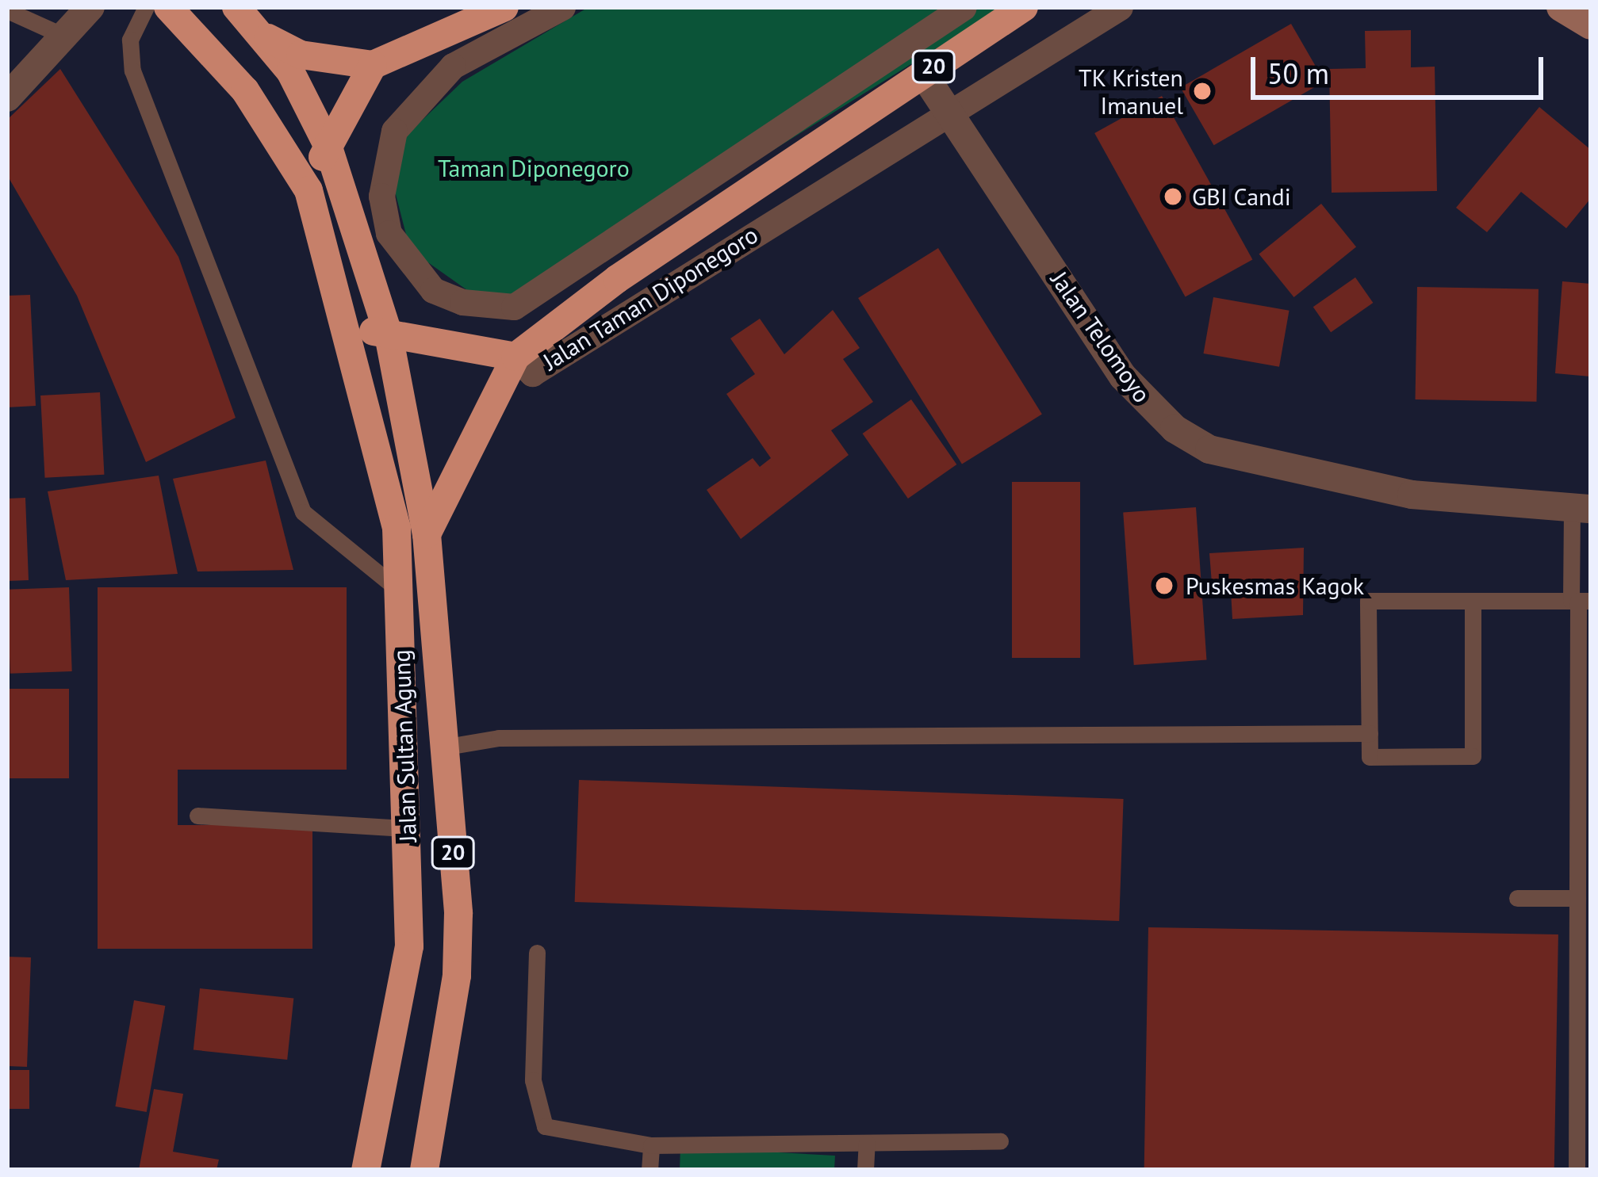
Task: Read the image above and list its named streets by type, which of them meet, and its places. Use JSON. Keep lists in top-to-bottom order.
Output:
{
  "streets": {
    "highway": ["20", "Jalan Taman Diponegoro", "Jalan Sultan Agung"],
    "street": ["Jalan Telomoyo"]
  },
  "crossings": [
    ["20", "Jalan Taman Diponegoro"],
    ["20", "Jalan Sultan Agung"],
    ["Jalan Taman Diponegoro", "Jalan Telomoyo"]
  ],
  "parks": ["Taman Diponegoro"],
  "places": ["TK Kristen Imanuel", "GBI Candi", "Puskesmas Kagok"],
  "scale_bar": "50 m"
}
